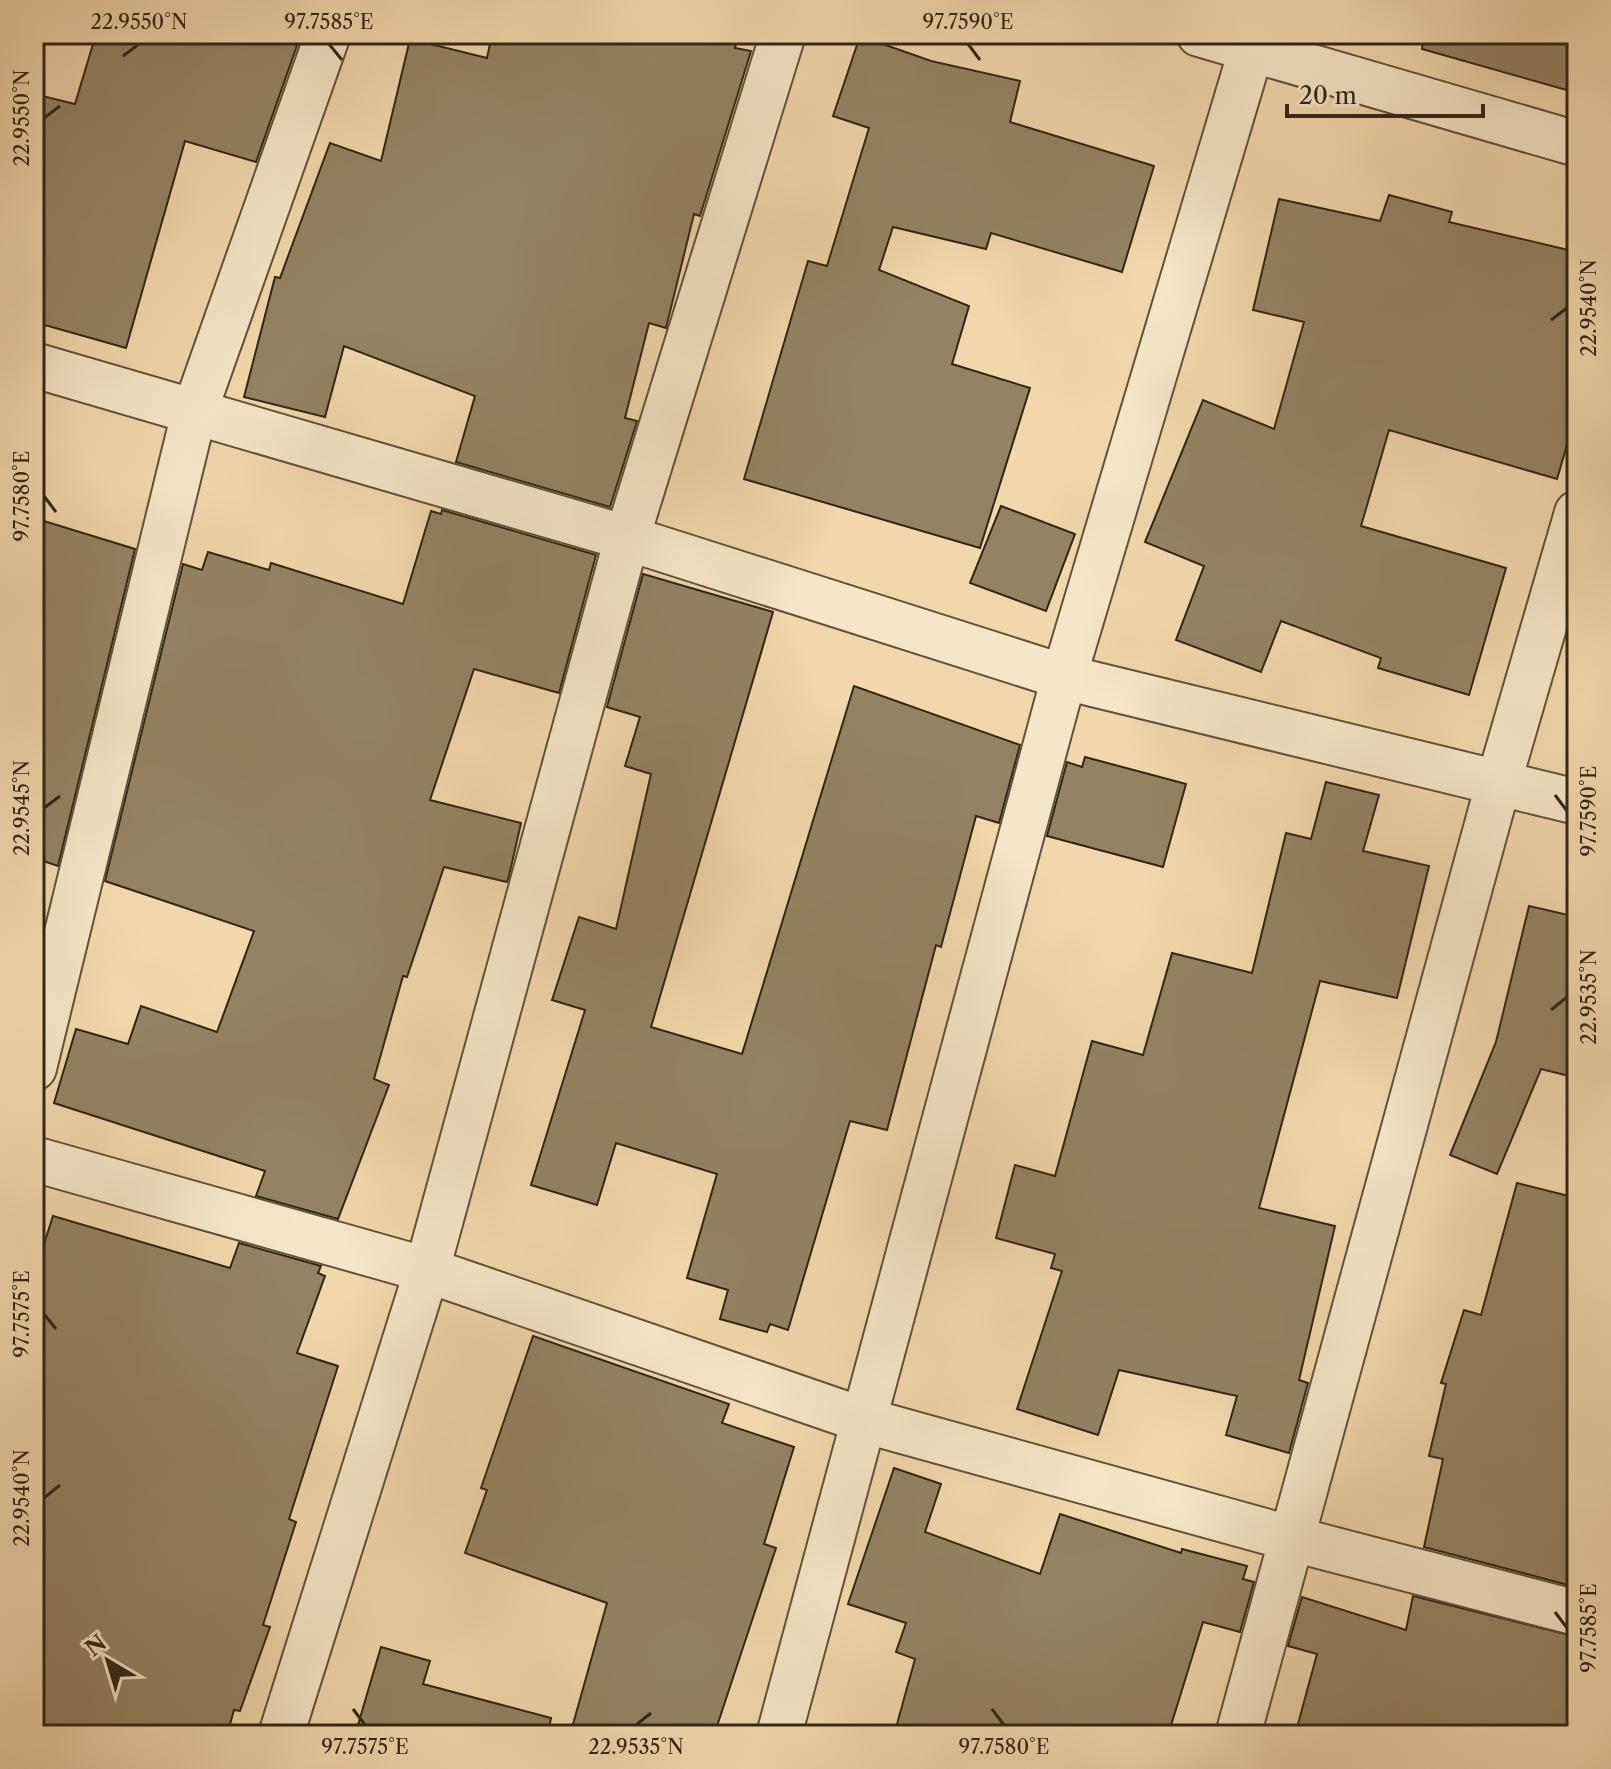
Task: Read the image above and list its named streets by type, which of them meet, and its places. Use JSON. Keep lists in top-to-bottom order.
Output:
{
  "scale_bar": "20 m",
  "north": "top left",
  "coordinates": [
    "22.9550°N",
    "97.7585°E",
    "97.7590°E",
    "22.9540°N",
    "97.7580°E",
    "22.9545°N",
    "22.9535°N",
    "97.7575°E"
  ]
}
